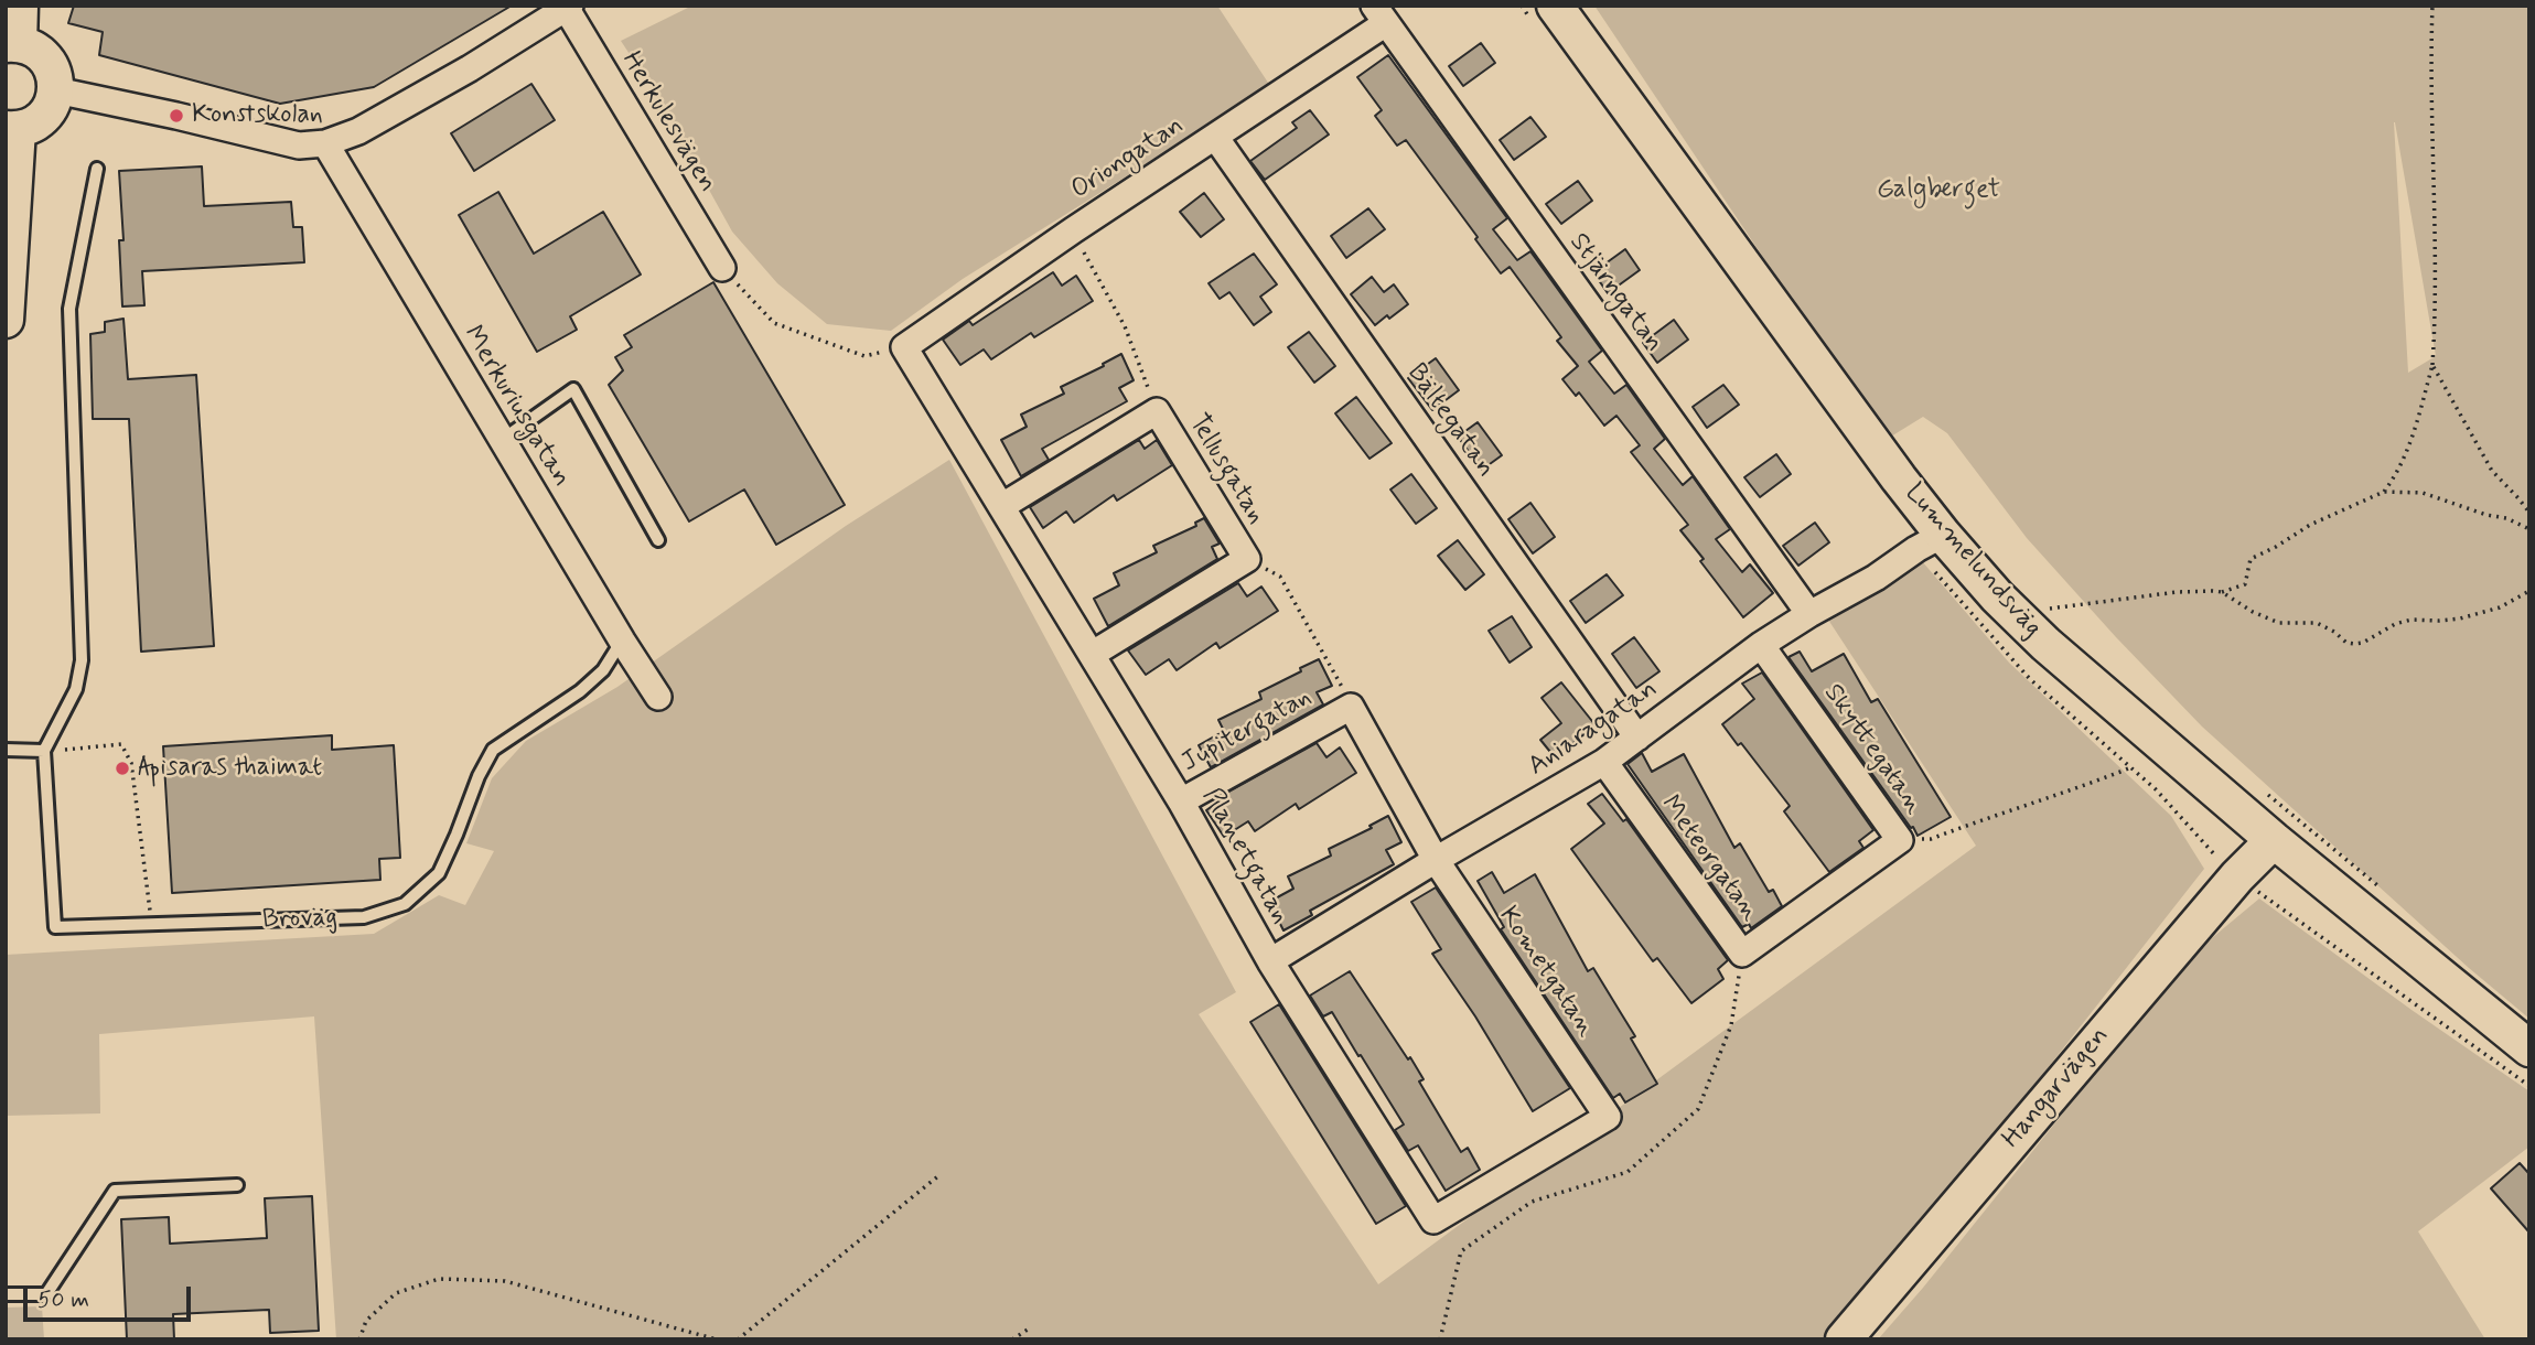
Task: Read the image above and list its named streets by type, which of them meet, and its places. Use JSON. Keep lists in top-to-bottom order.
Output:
{
  "streets": {
    "main road": ["Lummelundsväg", "Hangarvägen"],
    "street": [
      "Herkulesvägen",
      "Oriongatan",
      "Stjärngatan",
      "Merkuriusgatan",
      "Bältegatan",
      "Tellusgatan",
      "Aniaragatan",
      "Jupitergatan",
      "Skyttegatan",
      "Planetgatan",
      "Meteorgatan",
      "Kometgatan"
    ],
    "lane": ["Broväg"]
  },
  "crossings": [
    ["Oriongatan", "Stjärngatan"],
    ["Oriongatan", "Bältegatan"],
    ["Oriongatan", "Planetgatan"],
    ["Stjärngatan", "Aniaragatan"],
    ["Merkuriusgatan", "Broväg"],
    ["Bältegatan", "Aniaragatan"],
    ["Tellusgatan", "Planetgatan"],
    ["Lummelundsväg", "Aniaragatan"],
    ["Lummelundsväg", "Hangarvägen"],
    ["Aniaragatan", "Jupitergatan"],
    ["Aniaragatan", "Skyttegatan"],
    ["Aniaragatan", "Planetgatan"],
    ["Aniaragatan", "Meteorgatan"],
    ["Aniaragatan", "Kometgatan"],
    ["Jupitergatan", "Planetgatan"],
    ["Jupitergatan", "Kometgatan"],
    ["Skyttegatan", "Meteorgatan"],
    ["Planetgatan", "Kometgatan"]
  ],
  "parks": ["Galgberget"],
  "places": ["Konstskolan", "Apisaras thaimat"],
  "scale_bar": "50 m"
}
